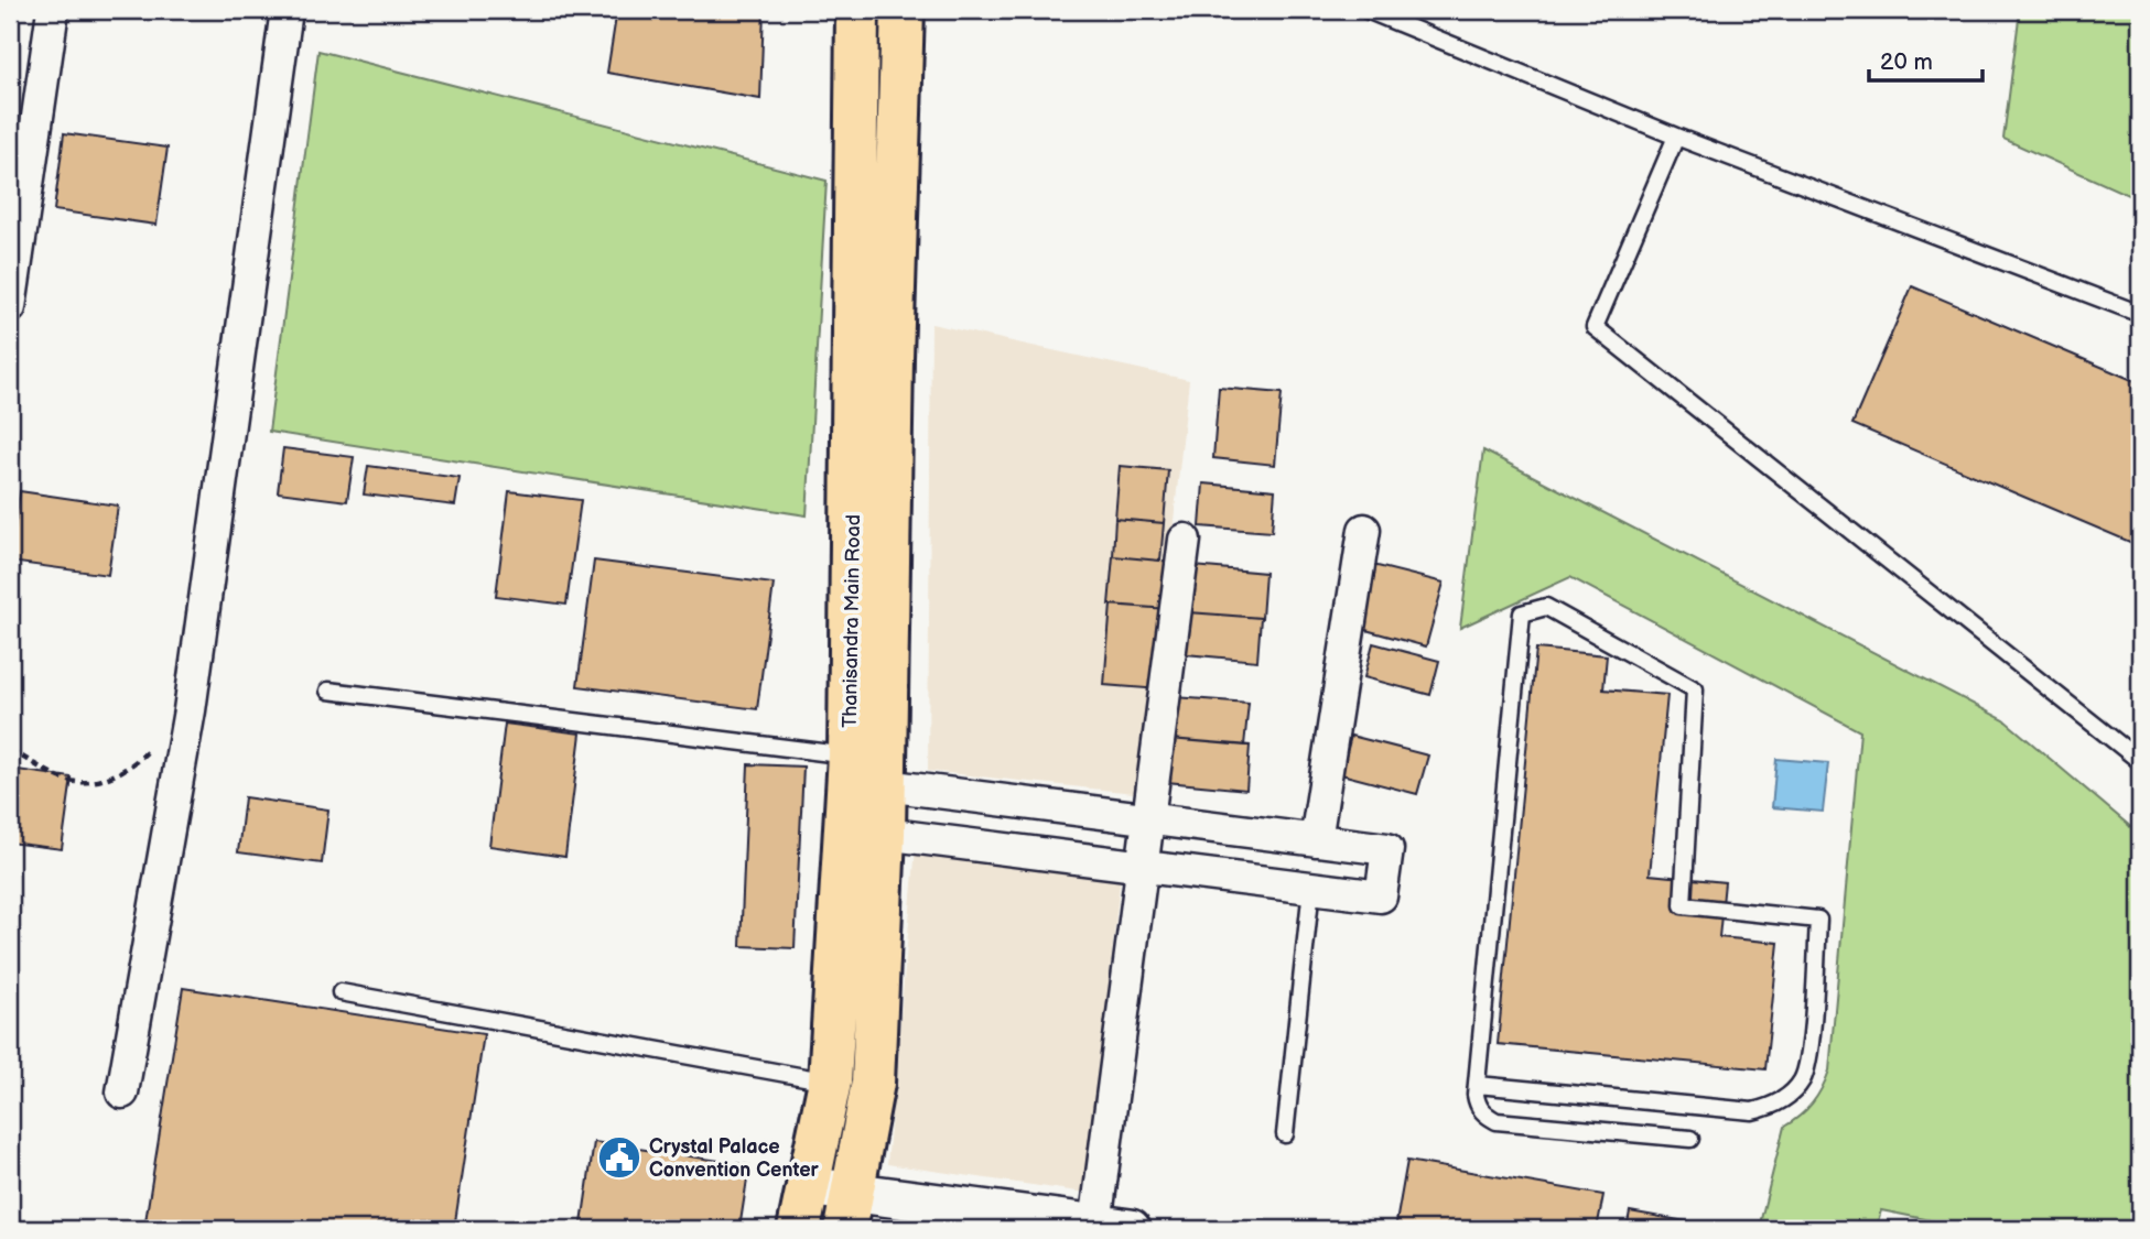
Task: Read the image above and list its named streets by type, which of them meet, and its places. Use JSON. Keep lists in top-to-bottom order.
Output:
{
  "streets": {
    "main road": ["Thanisandra Main Road"]
  },
  "places": {
    "public building": ["Crystal Palace Convention Center"]
  },
  "scale_bar": "20 m"
}
